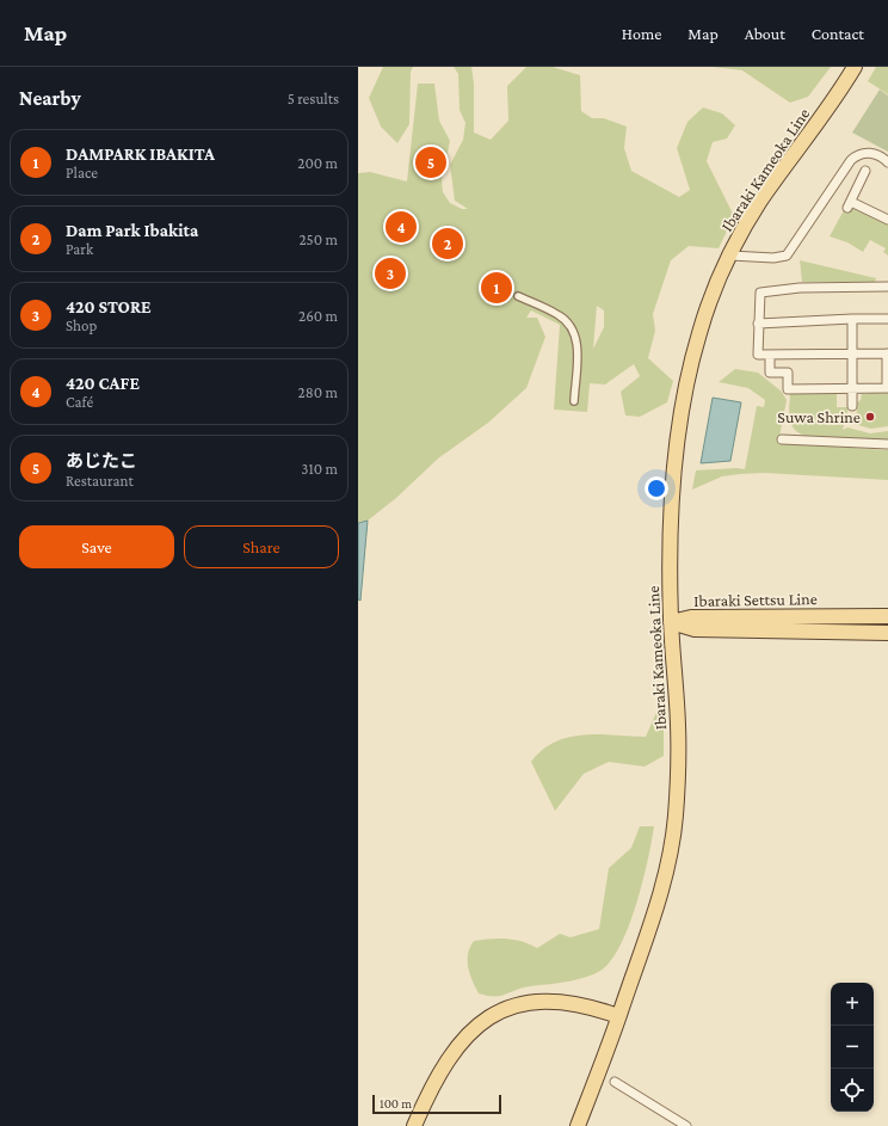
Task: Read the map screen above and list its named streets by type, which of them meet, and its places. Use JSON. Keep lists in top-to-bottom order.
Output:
{
  "streets": {
    "main road": ["Ibaraki Kameoka Line", "Ibaraki Settsu Line"]
  },
  "crossings": [
    ["Ibaraki Kameoka Line", "Ibaraki Settsu Line"]
  ],
  "places": ["Suwa Shrine"],
  "scale_bar": "100 m",
  "page": {
    "header": "Map",
    "nav": [
      "Home",
      "Map",
      "About",
      "Contact"
    ],
    "heading": ["Nearby", "5 results"],
    "list": [
      {
        "mark": "1",
        "name": "DAMPARK IBAKITA",
        "note": "Place",
        "value": "200 m"
      },
      {
        "mark": "2",
        "name": "Dam Park Ibakita",
        "note": "Park",
        "value": "250 m"
      },
      {
        "mark": "3",
        "name": "420 STORE",
        "note": "Shop",
        "value": "260 m"
      },
      {
        "mark": "4",
        "name": "420 CAFE",
        "note": "Café",
        "value": "280 m"
      },
      {
        "mark": "5",
        "name": "あじたこ",
        "note": "Restaurant",
        "value": "310 m"
      }
    ],
    "pins": [
      "5",
      "4",
      "2",
      "3",
      "1"
    ],
    "buttons": ["Save", "Share"],
    "map_buttons": ["+", "−"],
    "scale": "100 m"
  }
}
